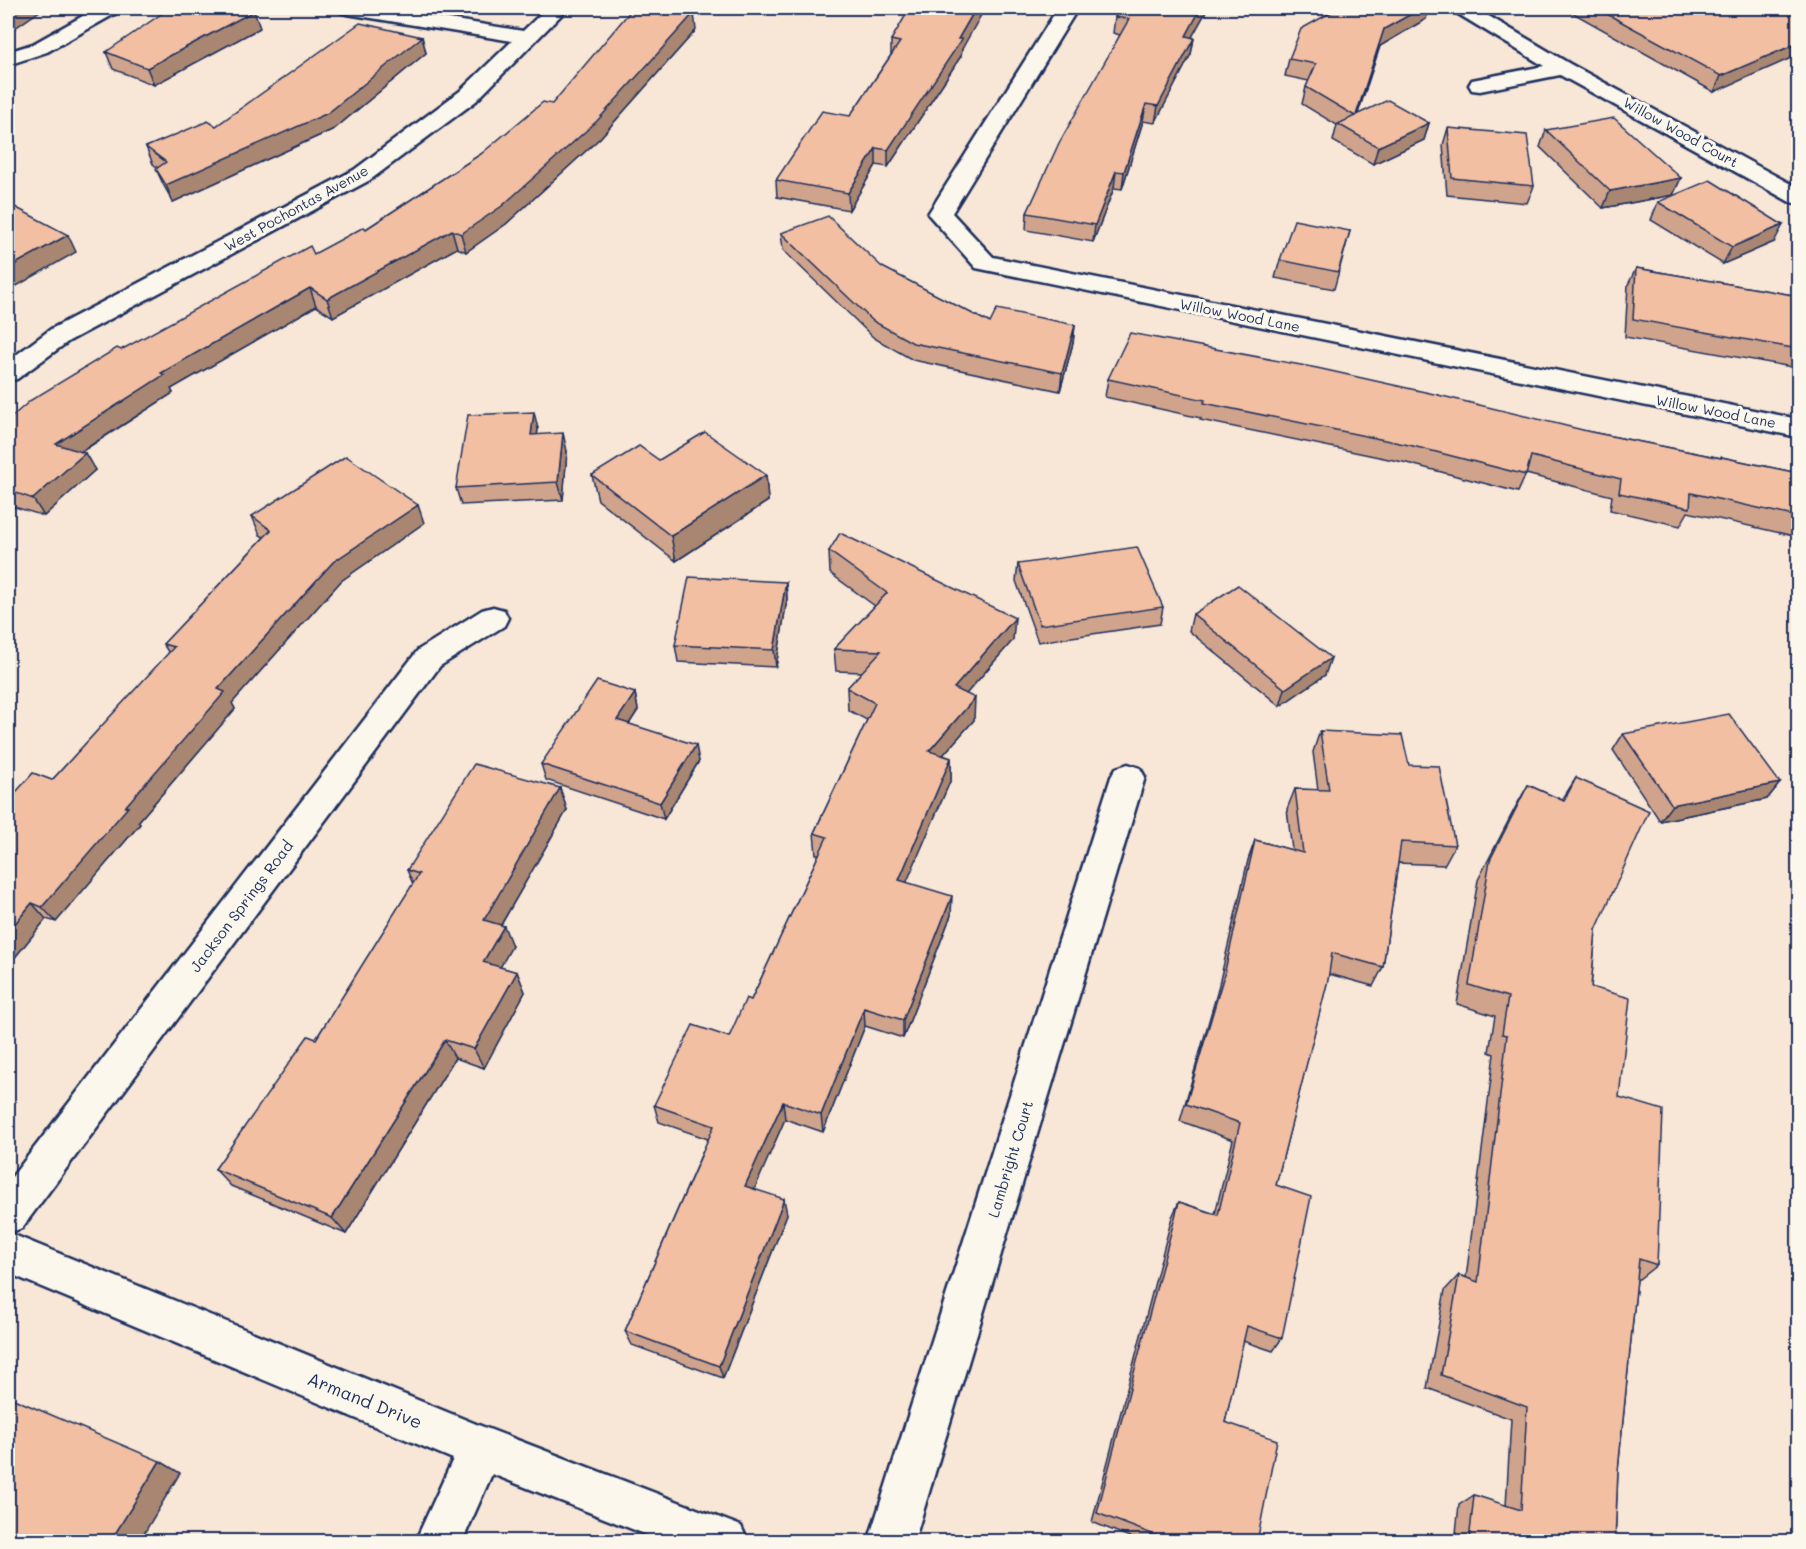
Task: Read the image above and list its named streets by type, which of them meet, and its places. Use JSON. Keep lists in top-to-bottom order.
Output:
{
  "streets": {
    "street": [
      "Willow Wood Court",
      "West Pochontas Avenue",
      "Willow Wood Lane",
      "Jackson Springs Road",
      "Lambright Court",
      "Armand Drive"
    ]
  }
}
